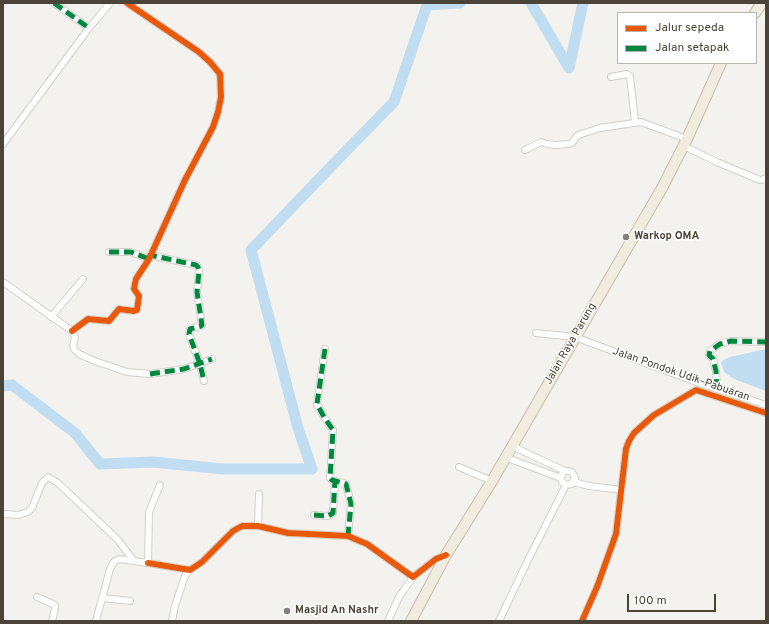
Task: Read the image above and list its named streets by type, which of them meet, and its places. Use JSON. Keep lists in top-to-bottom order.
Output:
{
  "streets": {
    "highway": ["Jalan Raya Parung"],
    "street": ["Jalan Pondok Udik–Pabuaran"]
  },
  "crossings": [
    ["Jalan Raya Parung", "Jalan Pondok Udik–Pabuaran"]
  ],
  "places": ["Warkop OMA", "Masjid An Nashr"],
  "legend": ["Jalur sepeda", "Jalan setapak"],
  "scale_bar": "100 m"
}
